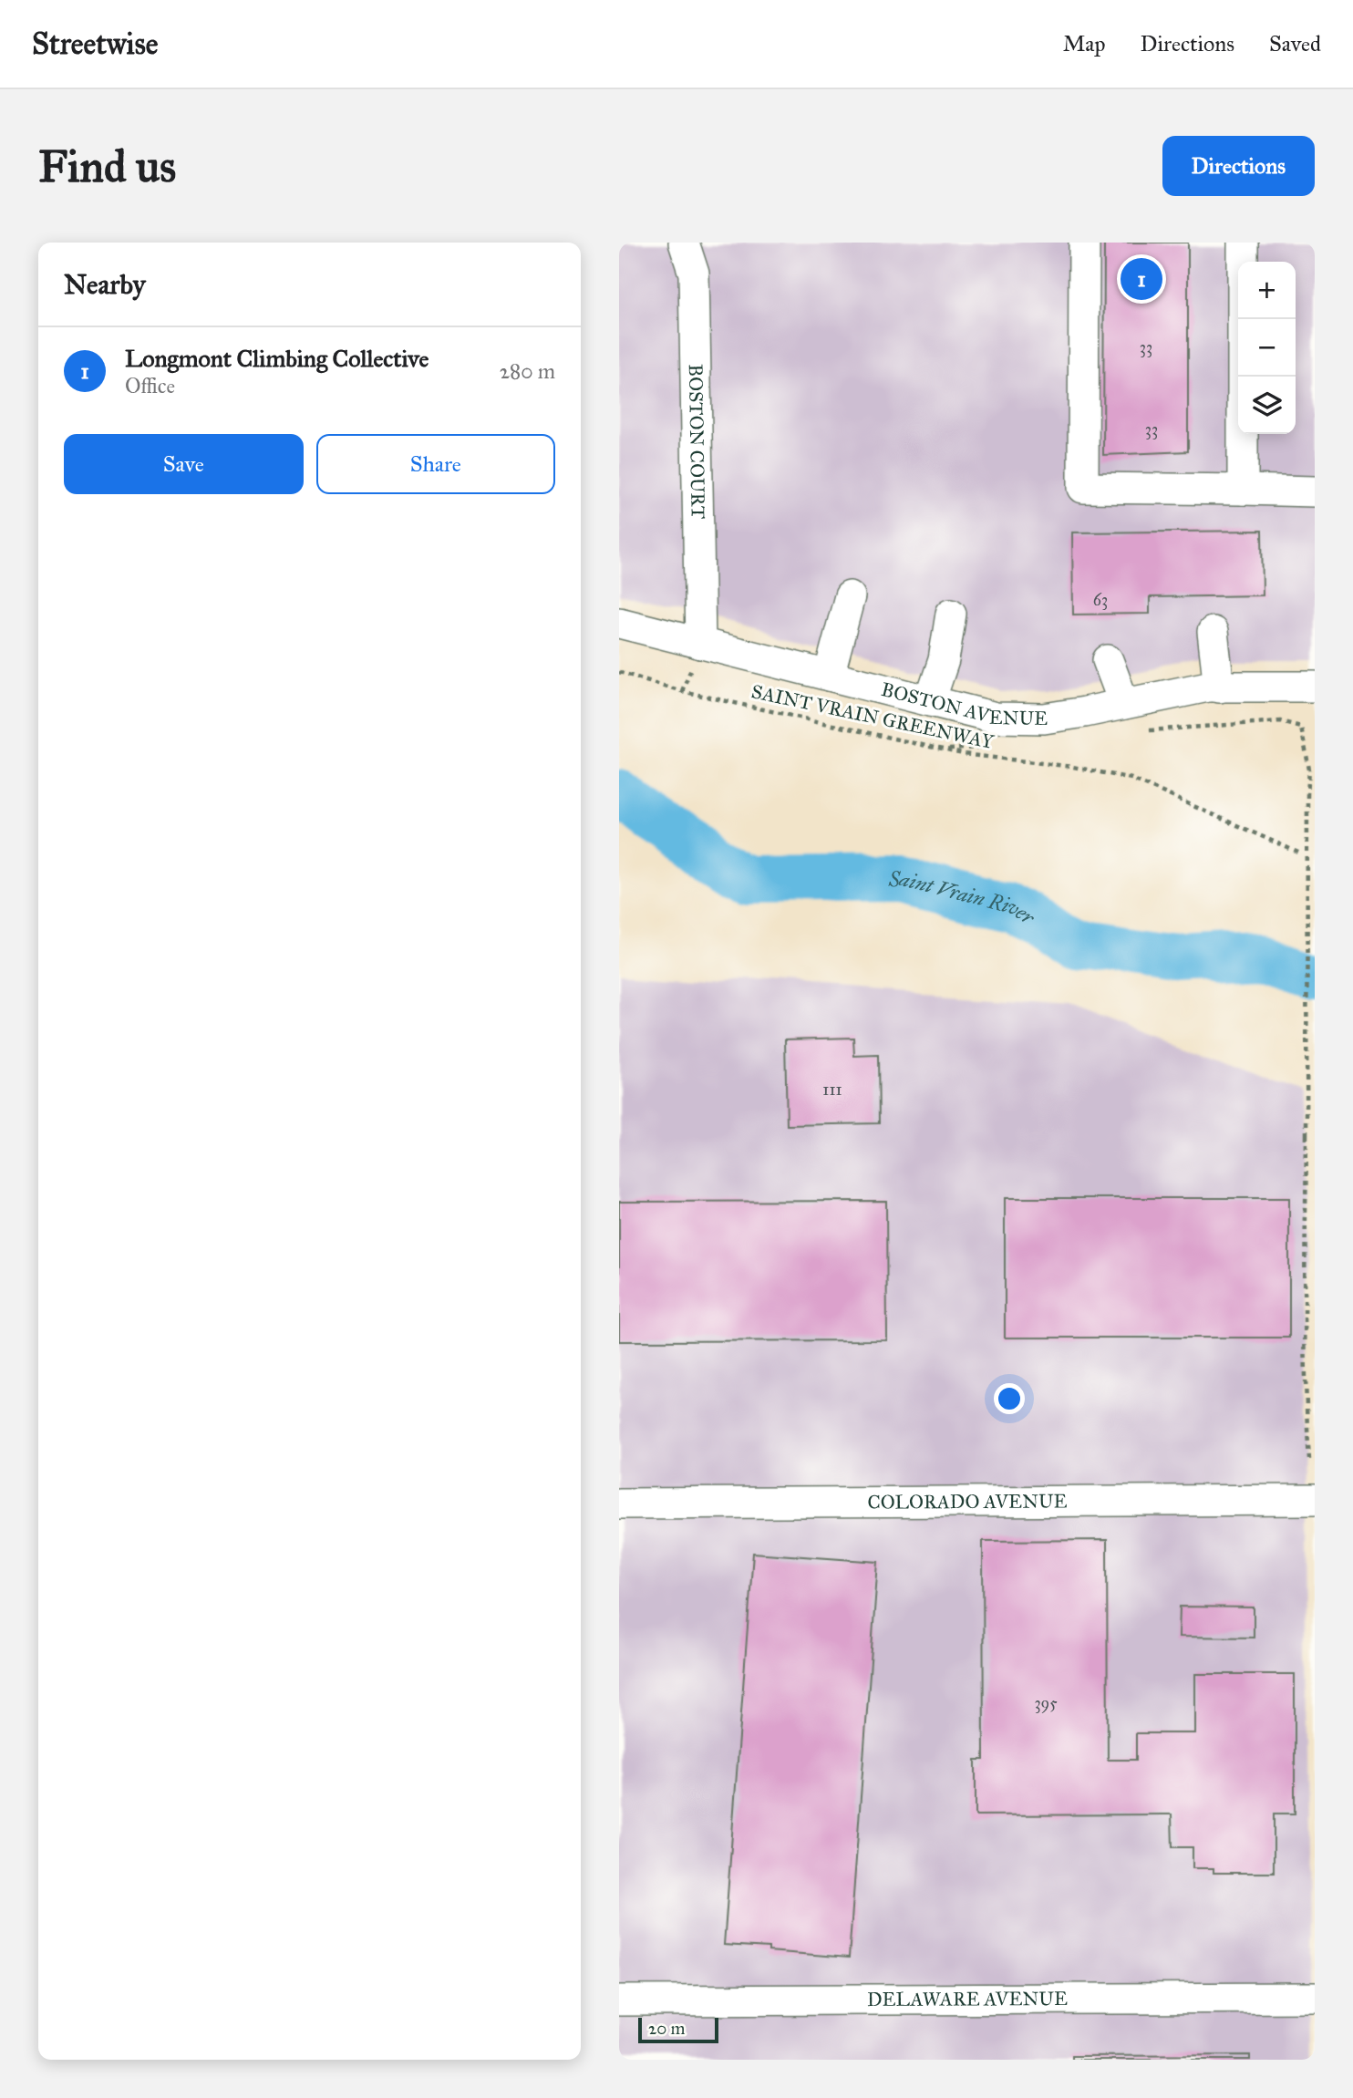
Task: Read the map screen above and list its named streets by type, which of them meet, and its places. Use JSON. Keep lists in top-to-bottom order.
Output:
{
  "streets": {
    "street": [
      "BOSTON COURT",
      "BOSTON AVENUE",
      "COLORADO AVENUE",
      "DELAWARE AVENUE"
    ],
    "path": ["SAINT VRAIN GREENWAY"]
  },
  "crossings": [
    ["BOSTON COURT", "BOSTON AVENUE"]
  ],
  "water": ["Saint Vrain River"],
  "house_numbers": [
    "33",
    "33",
    "63",
    "111",
    "395"
  ],
  "scale_bar": "20 m",
  "page": {
    "header": "Streetwise",
    "nav": ["Map", "Directions", "Saved"],
    "buttons": [
      "Directions",
      ["Save", "Share"]
    ],
    "title": "Find us",
    "heading": "Nearby",
    "pins": "1",
    "map_buttons": ["+", "−"],
    "list": [
      {
        "mark": "1",
        "name": "Longmont Climbing Collective",
        "note": "Office",
        "value": "280 m"
      }
    ],
    "scale": "20 m"
  }
}
